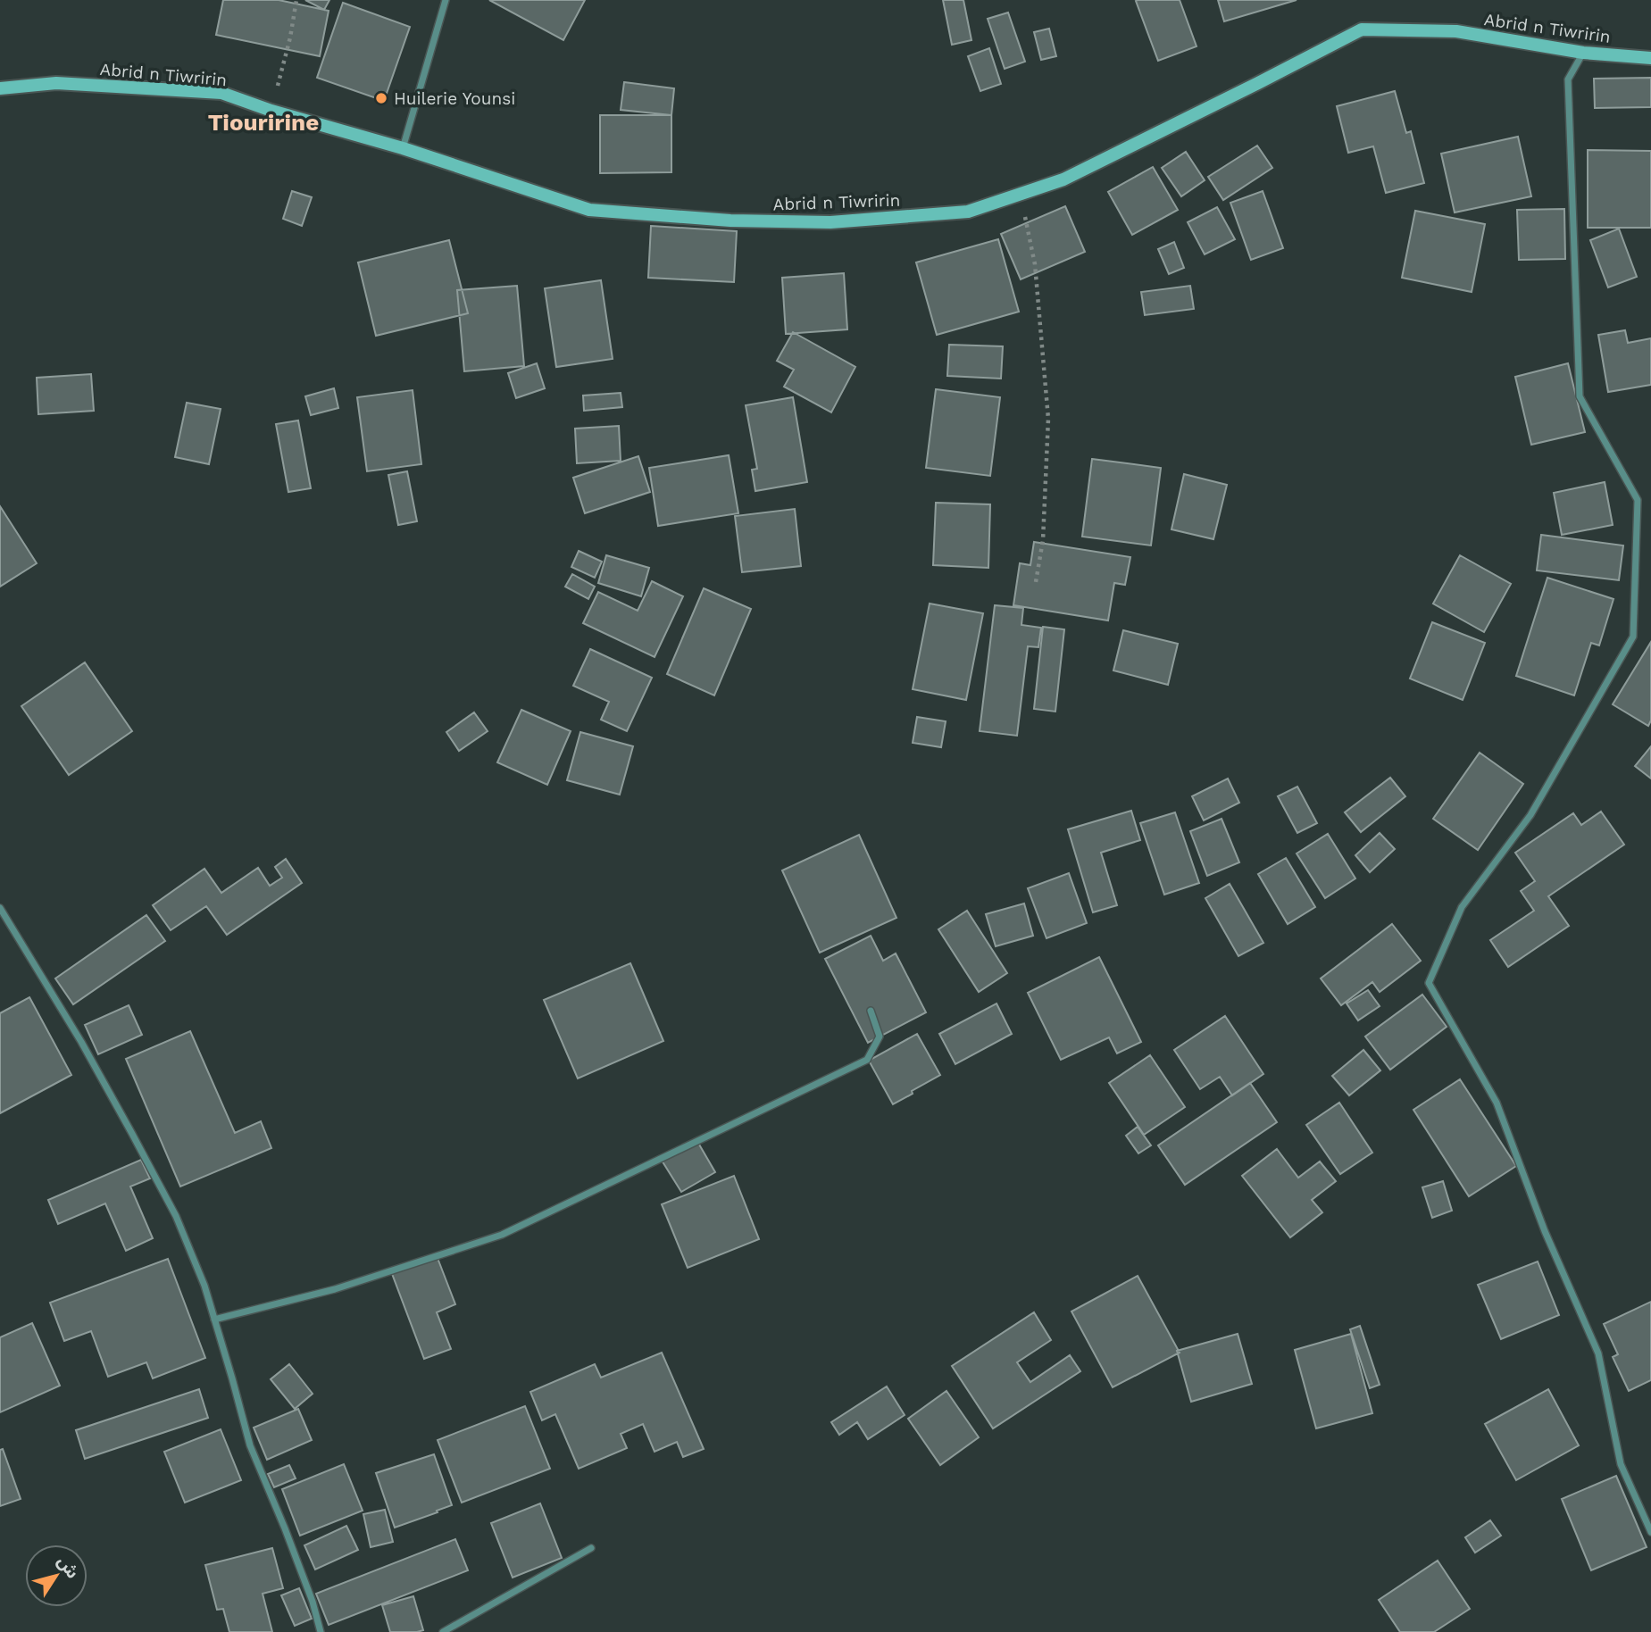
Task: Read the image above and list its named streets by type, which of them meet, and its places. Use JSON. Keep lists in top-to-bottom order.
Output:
{
  "streets": {
    "street": ["Abrid n Tiwririn"]
  },
  "districts": ["Tiouririne"],
  "places": ["Huilerie Younsi"],
  "north": "top right"
}
